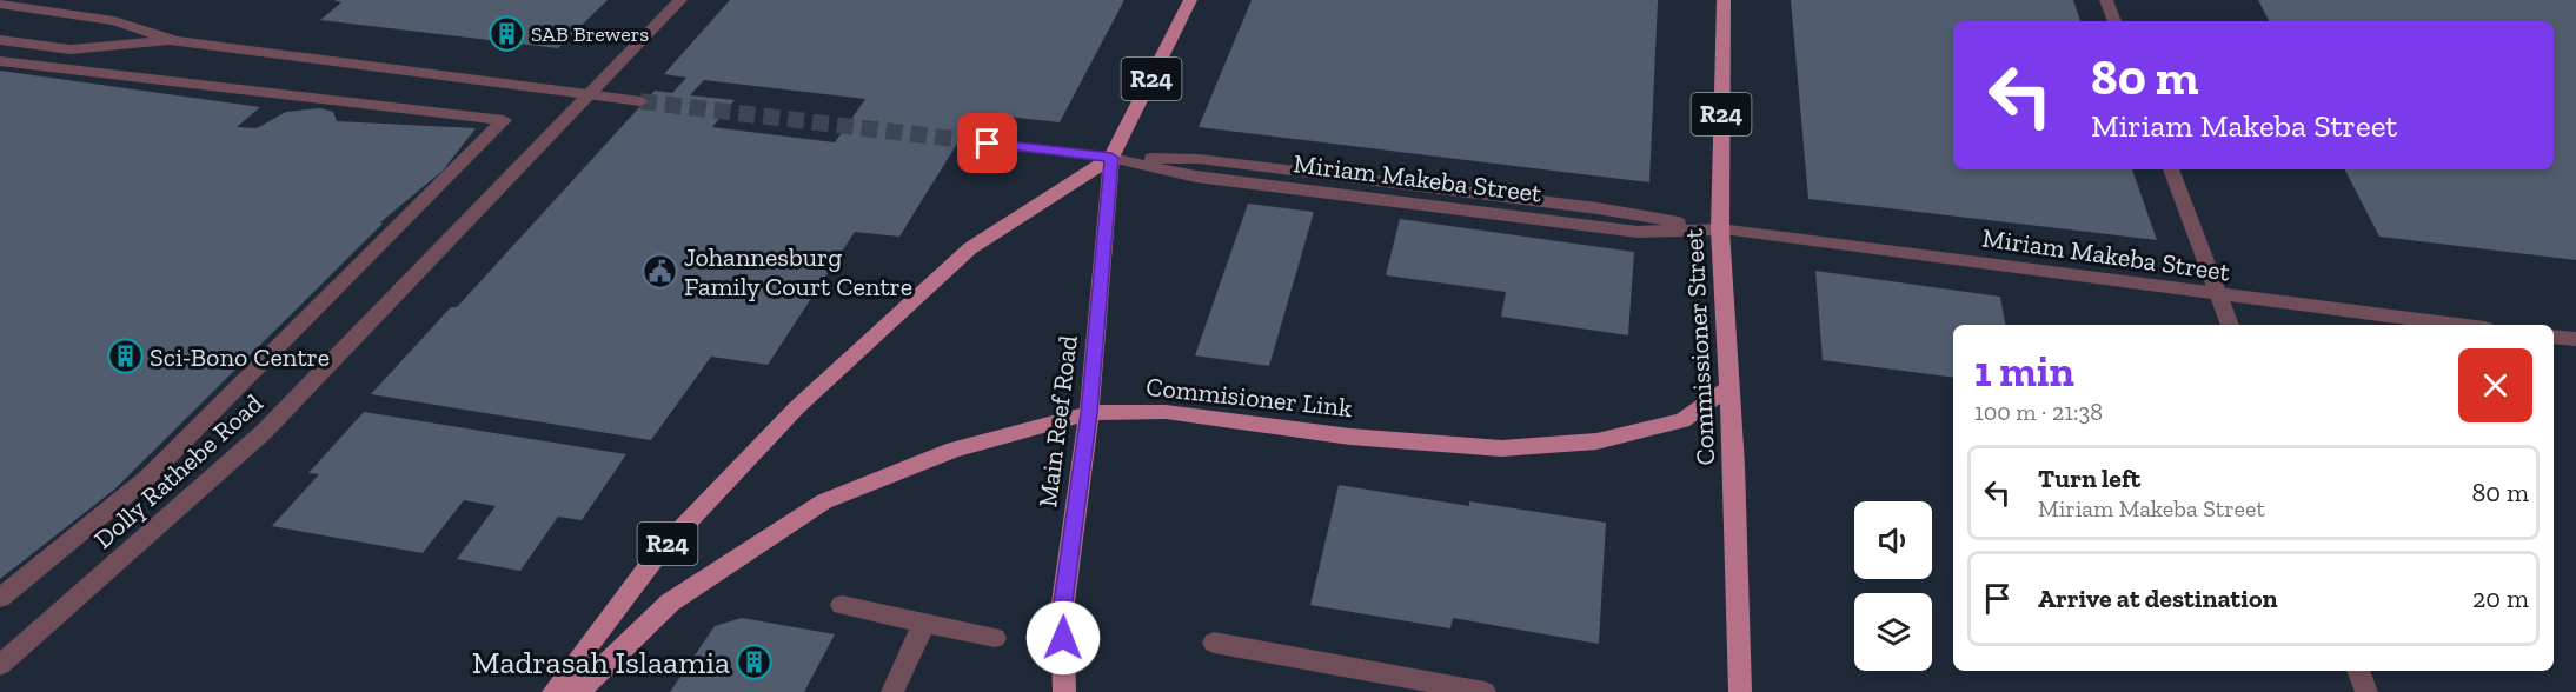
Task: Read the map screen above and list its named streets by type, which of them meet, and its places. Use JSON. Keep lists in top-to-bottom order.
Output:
{
  "streets": {
    "main road": [
      "R24",
      "Commissioner Street",
      "Commisioner Link",
      "Main Reef Road"
    ],
    "street": ["Miriam Makeba Street", "Dolly Rathebe Road"]
  },
  "crossings": [
    ["R24", "Miriam Makeba Street"],
    ["R24", "Main Reef Road"],
    ["Miriam Makeba Street", "Commissioner Street"],
    ["Miriam Makeba Street", "Main Reef Road"],
    ["Commissioner Street", "Commisioner Link"],
    ["Commisioner Link", "Main Reef Road"]
  ],
  "places": {
    "building": ["SAB Brewers", "Sci-Bono Centre", "Madrasah Islaamia"],
    "public building": ["Johannesburg Family Court Centre"]
  },
  "page": {
    "turn": ["80 m", "Miriam Makeba Street"],
    "heading": ["1 min", "100 m · 21:38"],
    "list": [
      {
        "name": "Turn left",
        "note": "Miriam Makeba Street",
        "value": "80 m"
      },
      {
        "name": "Arrive at destination",
        "value": "20 m"
      }
    ]
  }
}
